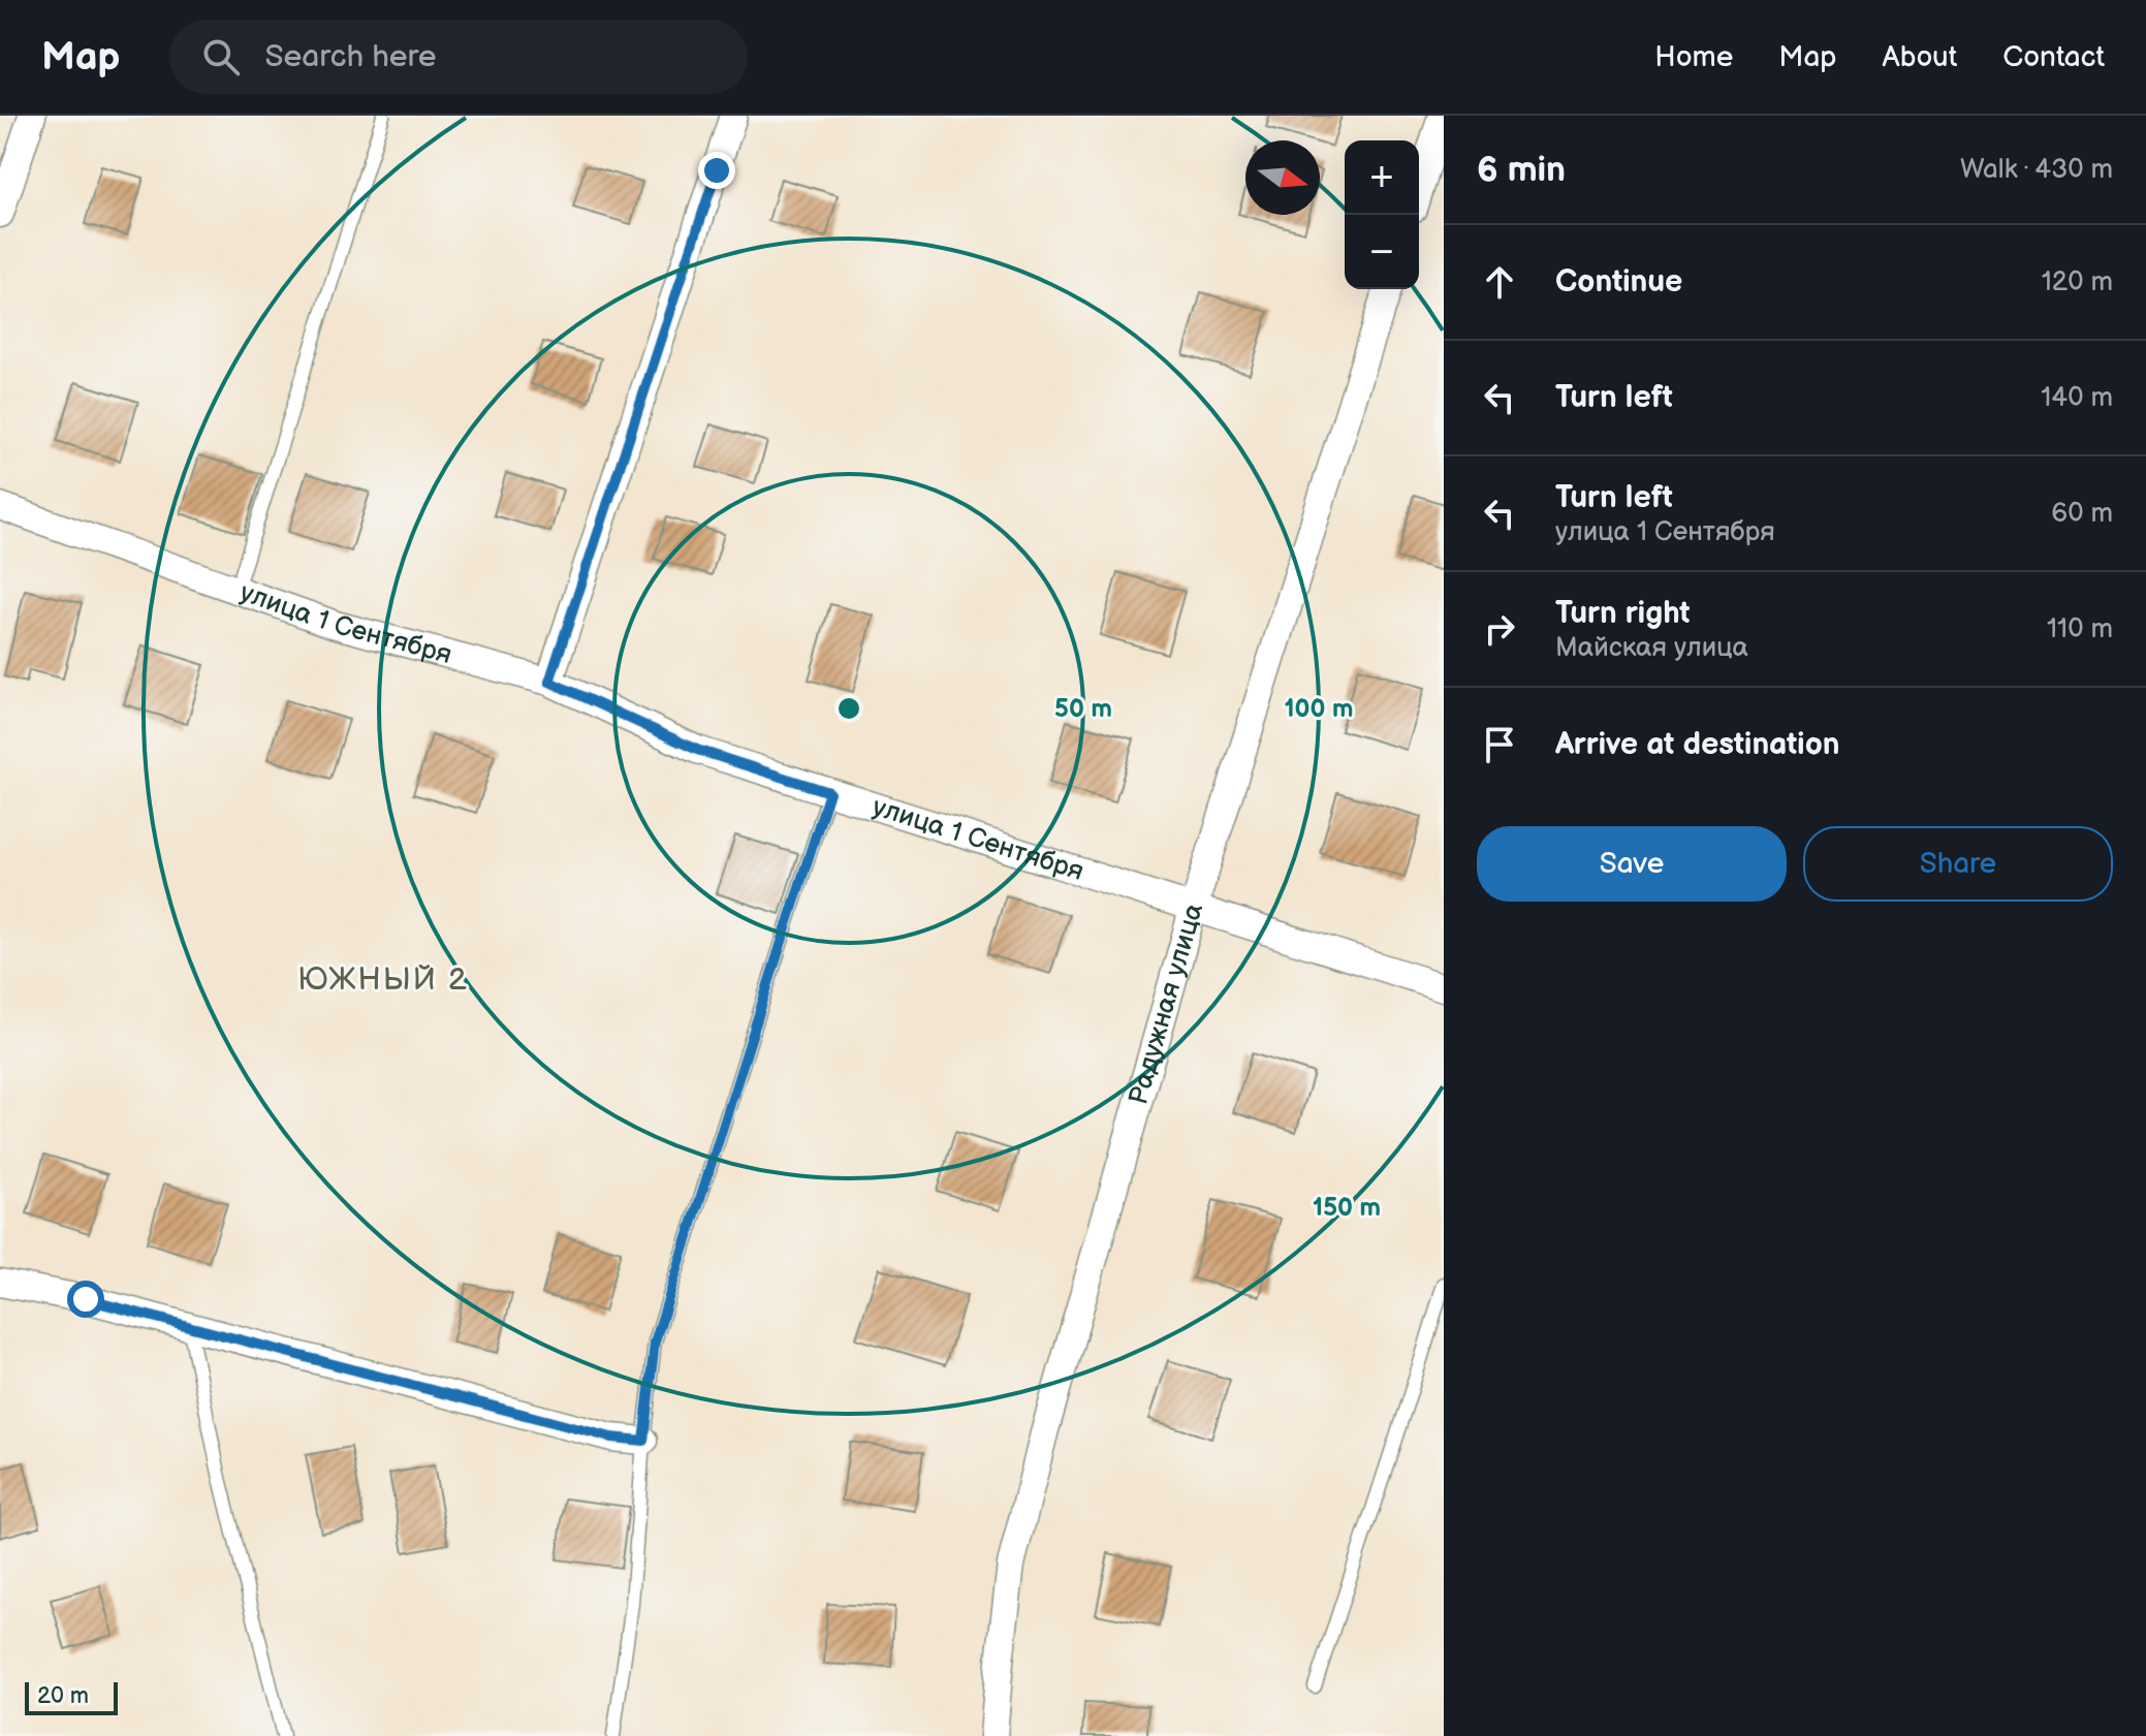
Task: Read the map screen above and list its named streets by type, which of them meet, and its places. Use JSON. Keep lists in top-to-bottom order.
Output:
{
  "streets": {
    "street": ["улица 1 Сентября", "Радужная улица"]
  },
  "crossings": [
    ["улица 1 Сентября", "Радужная улица"]
  ],
  "districts": ["ЮЖНЫЙ 2"],
  "scale_bar": "20 m",
  "north": "right",
  "page": {
    "header": "Map",
    "search": "Search here",
    "nav": [
      "Home",
      "Map",
      "About",
      "Contact"
    ],
    "heading": ["6 min", "Walk · 430 m"],
    "map_buttons": ["+", "−"],
    "list": [
      ["Continue", "120 m"],
      ["Turn left", "140 m"],
      ["Turn left", "улица 1 Сентября", "60 m"],
      ["Turn right", "Майская улица", "110 m"],
      "Arrive at destination"
    ],
    "buttons": ["Save", "Share"],
    "scale": "20 m"
  },
  "rings": ["50 m", "100 m", "150 m"]
}
